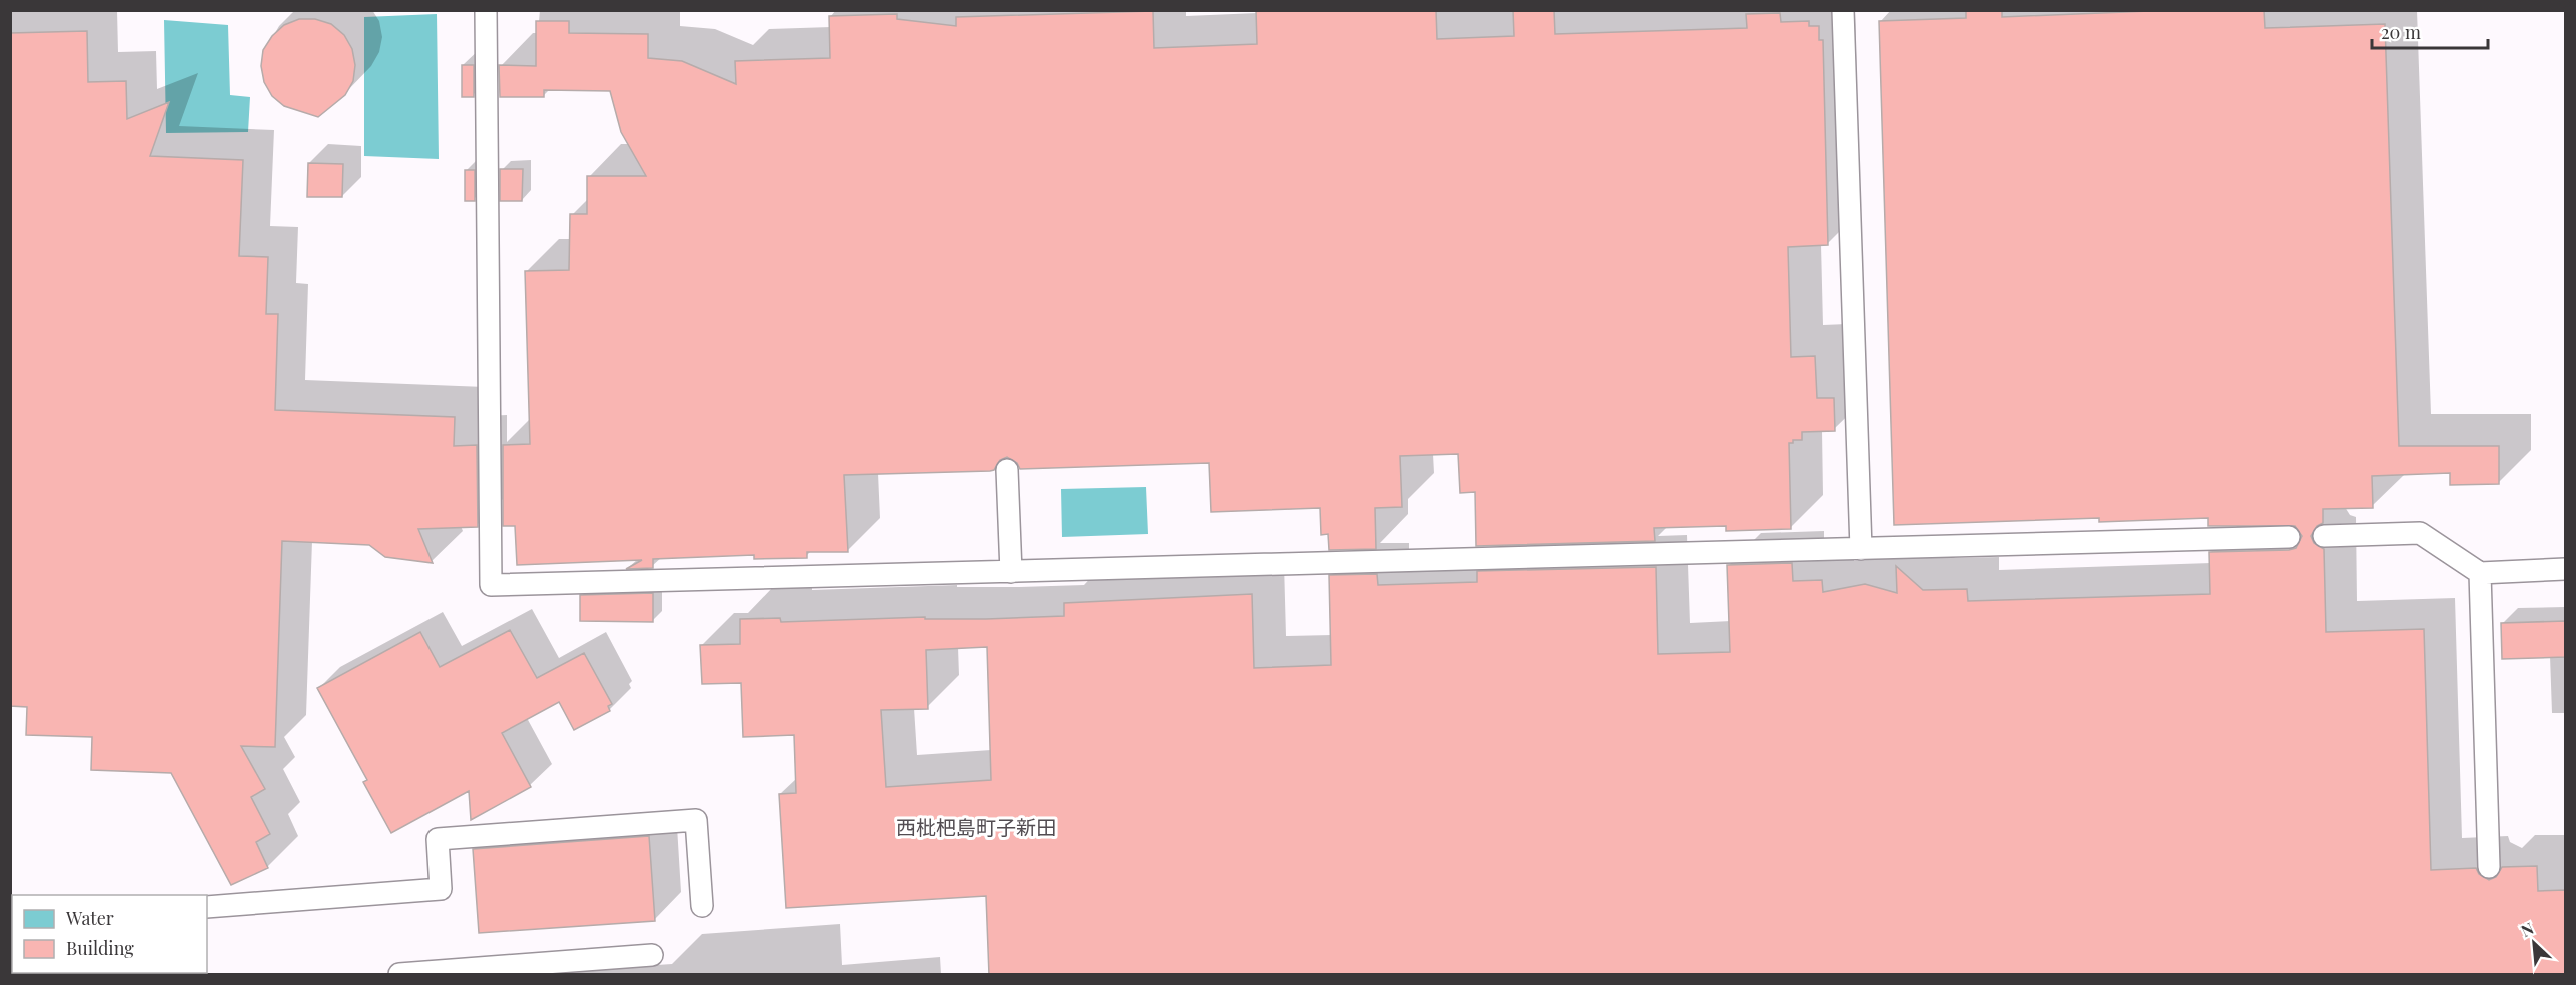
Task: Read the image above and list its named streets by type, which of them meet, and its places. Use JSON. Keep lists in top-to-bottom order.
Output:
{
  "districts": ["西枇杷島町子新田"],
  "legend": ["Water", "Building"],
  "scale_bar": "20 m",
  "north": "top left"
}
